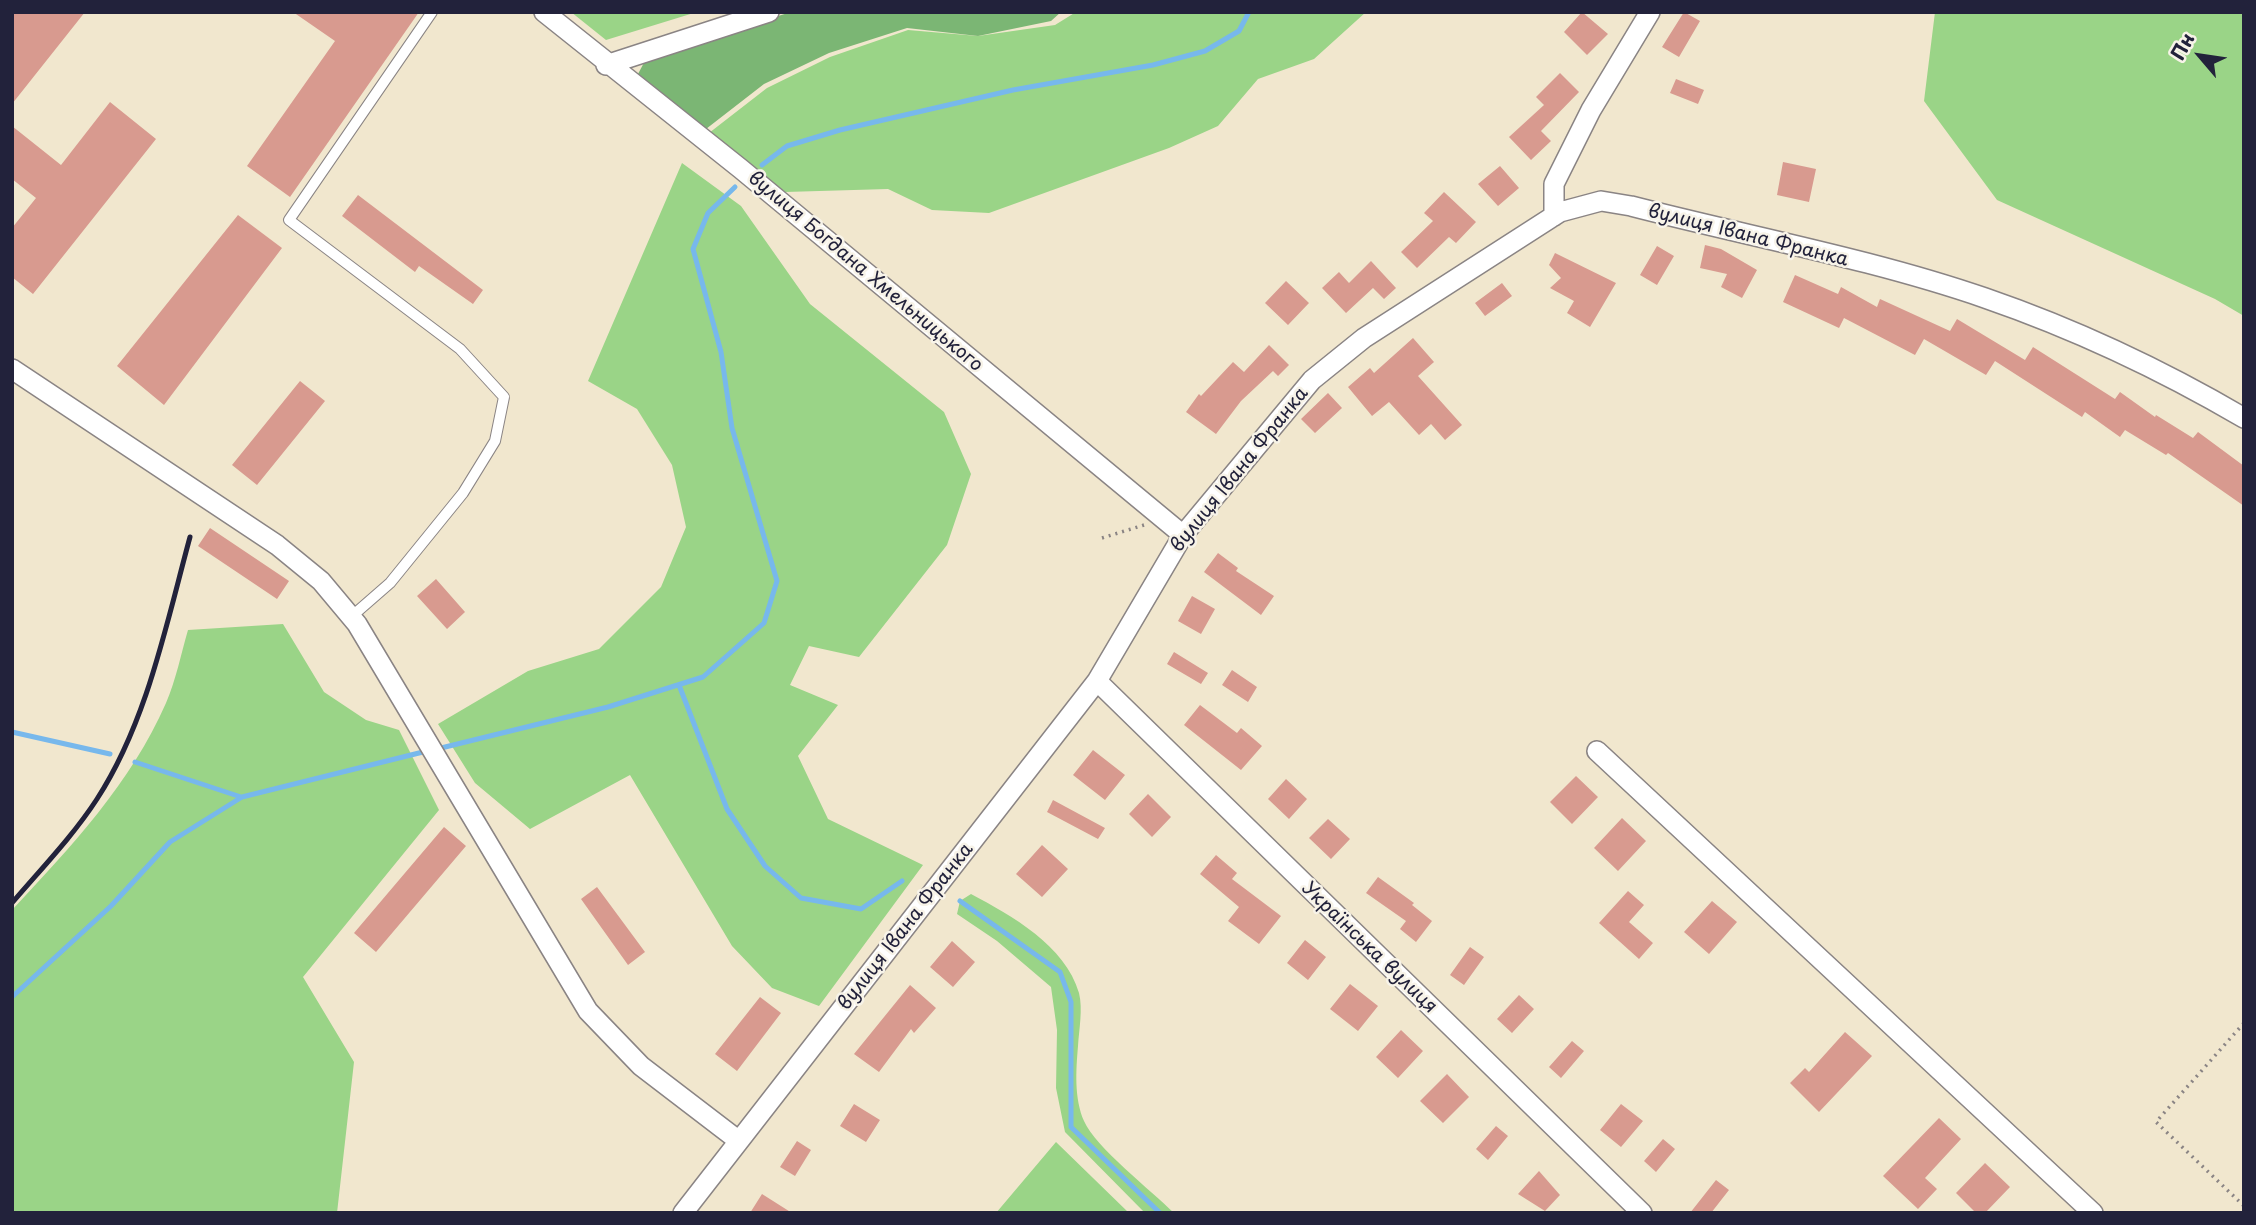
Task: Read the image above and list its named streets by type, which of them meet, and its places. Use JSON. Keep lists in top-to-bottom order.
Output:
{
  "streets": {
    "street": ["вулиця Івана Франка", "вулиця Богдана Хмельницького", "Українська вулиця"]
  },
  "crossings": [
    ["вулиця Івана Франка", "вулиця Богдана Хмельницького"],
    ["вулиця Івана Франка", "Українська вулиця"]
  ],
  "north": "top left"
}
